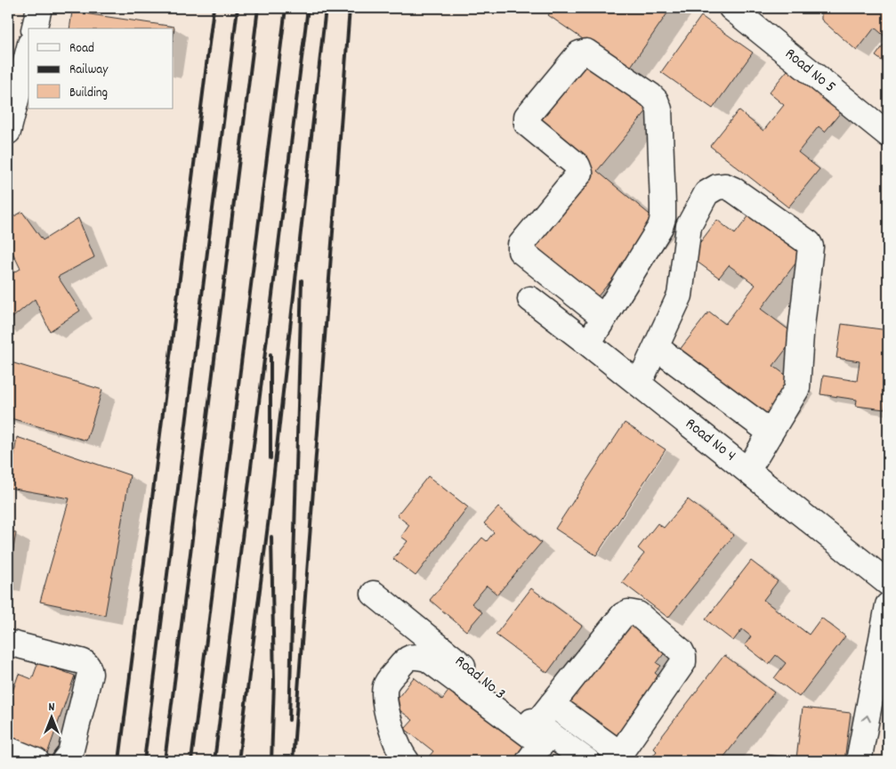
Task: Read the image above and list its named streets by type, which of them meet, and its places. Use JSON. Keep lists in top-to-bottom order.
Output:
{
  "streets": {
    "street": ["Road No 5", "Road No 4", "Road No 3"]
  },
  "legend": ["Road", "Railway", "Building"],
  "north": "top"
}
